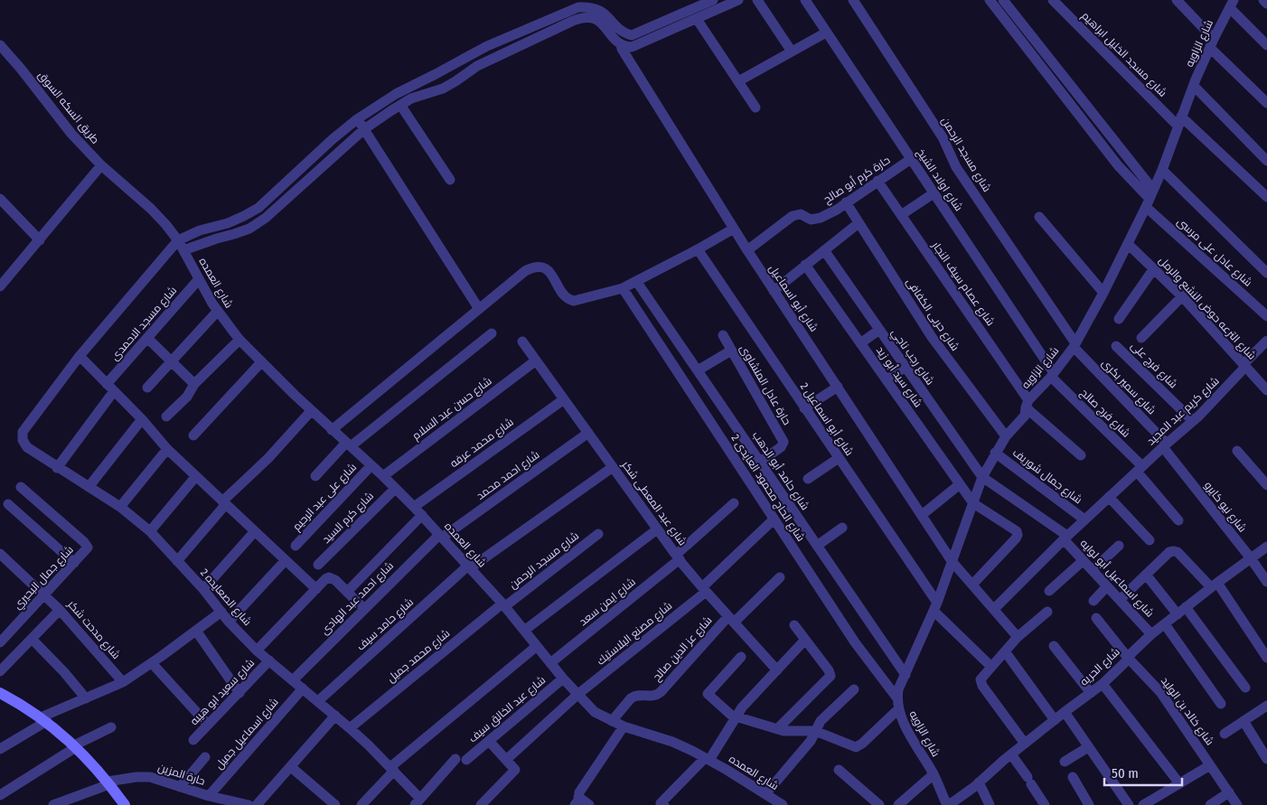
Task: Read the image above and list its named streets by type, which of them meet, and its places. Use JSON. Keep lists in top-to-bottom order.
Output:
{
  "streets": {
    "street": [
      "شارع الزاويه",
      "شارع مسجد الخليل ابراهيم",
      "طريق السكه السوق",
      "شارع مسجد الرحمن",
      "حارة كرم أبو صالح",
      "شارع اولاد الشيخ",
      "شارع عادل على مرسى",
      "شارع العمده",
      "شارع عصام سيف النجار",
      "شارع أبو اسماعيل",
      "شارع الترعه حوض النشع والرمل",
      "شارع حربى الكفافى",
      "شارع مسجد الاحمدى",
      "شارع رجب ناجي",
      "شارع فرج على",
      "شارع سيد أبو زيد",
      "حارة عادل المنشاوى",
      "شارع سمير بكرى",
      "شارع حسن عبد السلام",
      "شارع كريم عبد المجيد",
      "شارع فرج صالح",
      "شارع أبو اسماعيل 2",
      "شارع محمد عرفه",
      "شارع حامد أبو الدهب",
      "شارع احمد محمد",
      "شارع جمال شوريف",
      "شارع الحاج محمود العايدى 2",
      "شارع على عبد الرحيم",
      "شارع عبد المعطى شكر",
      "شارع نيو كايرو",
      "شارع كرم السيد",
      "شارع جمال البحيري",
      "شارع اسماعيل أبو لوايه",
      "شارع الصعايده 2",
      "شارع احمد عبد الهادى",
      "شارع ايمن سعد",
      "شارع حامد سيف",
      "شارع مدحت شكر",
      "شارع مصنع البلاستيك",
      "شارع عز الدين صالح",
      "شارع محمد جميل",
      "شارع الحريه",
      "شارع سعيد ابو هيبه",
      "شارع عبد الخالق سيف",
      "شارع خالد بن الوليد",
      "شارع اسماعيل جميل",
      "حارة المزين"
    ]
  },
  "crossings": [
    ["شارع الزاويه", "شارع مسجد الخليل ابراهيم"],
    ["شارع الزاويه", "شارع مسجد الرحمن"],
    ["شارع الزاويه", "شارع اولاد الشيخ"],
    ["شارع الزاويه", "شارع عادل على مرسى"],
    ["شارع الزاويه", "شارع عصام سيف النجار"],
    ["شارع الزاويه", "شارع أبو اسماعيل"],
    ["شارع الزاويه", "شارع الترعه حوض النشع والرمل"],
    ["شارع الزاويه", "شارع حربى الكفافى"],
    ["شارع الزاويه", "شارع رجب ناجي"],
    ["شارع الزاويه", "شارع سيد أبو زيد"],
    ["شارع الزاويه", "شارع سمير بكرى"],
    ["شارع الزاويه", "شارع فرج صالح"],
    ["شارع الزاويه", "شارع أبو اسماعيل 2"],
    ["شارع الزاويه", "شارع حامد أبو الدهب"],
    ["شارع الزاويه", "شارع جمال شوريف"],
    ["شارع الزاويه", "شارع الحاج محمود العايدى 2"],
    ["شارع الزاويه", "شارع اسماعيل أبو لوايه"],
    ["شارع الزاويه", "شارع الحريه"],
    ["طريق السكه السوق", "شارع العمده"],
    ["شارع مسجد الرحمن", "شارع العمده"],
    ["شارع مسجد الرحمن", "شارع سمير بكرى"],
    ["شارع مسجد الرحمن", "شارع محمد جميل"],
    ["حارة كرم أبو صالح", "شارع اولاد الشيخ"],
    ["حارة كرم أبو صالح", "شارع عصام سيف النجار"],
    ["حارة كرم أبو صالح", "شارع أبو اسماعيل"],
    ["حارة كرم أبو صالح", "شارع حربى الكفافى"],
    ["شارع اولاد الشيخ", "شارع فرج صالح"],
    ["شارع العمده", "شارع مسجد الاحمدى"],
    ["شارع العمده", "شارع حسن عبد السلام"],
    ["شارع العمده", "شارع محمد عرفه"],
    ["شارع العمده", "شارع احمد محمد"],
    ["شارع العمده", "شارع على عبد الرحيم"],
    ["شارع العمده", "شارع كرم السيد"],
    ["شارع العمده", "شارع احمد عبد الهادى"],
    ["شارع العمده", "شارع ايمن سعد"],
    ["شارع العمده", "شارع حامد سيف"],
    ["شارع العمده", "شارع مصنع البلاستيك"],
    ["شارع العمده", "شارع عز الدين صالح"],
    ["شارع العمده", "شارع محمد جميل"],
    ["شارع العمده", "شارع عبد الخالق سيف"],
    ["شارع أبو اسماعيل", "شارع كريم عبد المجيد"],
    ["شارع الترعه حوض النشع والرمل", "شارع كريم عبد المجيد"],
    ["شارع مسجد الاحمدى", "شارع الصعايده 2"],
    ["شارع رجب ناجي", "شارع اسماعيل أبو لوايه"],
    ["شارع فرج على", "شارع كريم عبد المجيد"],
    ["حارة عادل المنشاوى", "شارع حامد أبو الدهب"],
    ["شارع سمير بكرى", "شارع كريم عبد المجيد"],
    ["شارع سمير بكرى", "شارع نيو كايرو"],
    ["شارع حسن عبد السلام", "شارع عبد المعطى شكر"],
    ["شارع كريم عبد المجيد", "شارع فرج صالح"],
    ["شارع كريم عبد المجيد", "شارع جمال شوريف"],
    ["شارع كريم عبد المجيد", "شارع نيو كايرو"],
    ["شارع كريم عبد المجيد", "شارع اسماعيل أبو لوايه"],
    ["شارع محمد عرفه", "شارع عبد المعطى شكر"],
    ["شارع احمد محمد", "شارع عبد المعطى شكر"],
    ["شارع احمد محمد", "شارع احمد عبد الهادى"],
    ["شارع الحاج محمود العايدى 2", "شارع مصنع البلاستيك"],
    ["شارع عبد المعطى شكر", "شارع ايمن سعد"],
    ["شارع عبد المعطى شكر", "شارع حامد سيف"],
    ["شارع عبد المعطى شكر", "شارع مصنع البلاستيك"],
    ["شارع عبد المعطى شكر", "شارع عز الدين صالح"],
    ["شارع نيو كايرو", "شارع الحريه"],
    ["شارع جمال البحيري", "شارع مدحت شكر"],
    ["شارع اسماعيل أبو لوايه", "شارع الحريه"],
    ["شارع الصعايده 2", "شارع احمد عبد الهادى"],
    ["شارع الصعايده 2", "شارع حامد سيف"],
    ["شارع الصعايده 2", "شارع محمد جميل"],
    ["شارع الصعايده 2", "شارع سعيد ابو هيبه"],
    ["شارع الصعايده 2", "شارع اسماعيل جميل"],
    ["شارع الحريه", "شارع خالد بن الوليد"],
    ["شارع اسماعيل جميل", "حارة المزين"]
  ],
  "scale_bar": "50 m"
}
